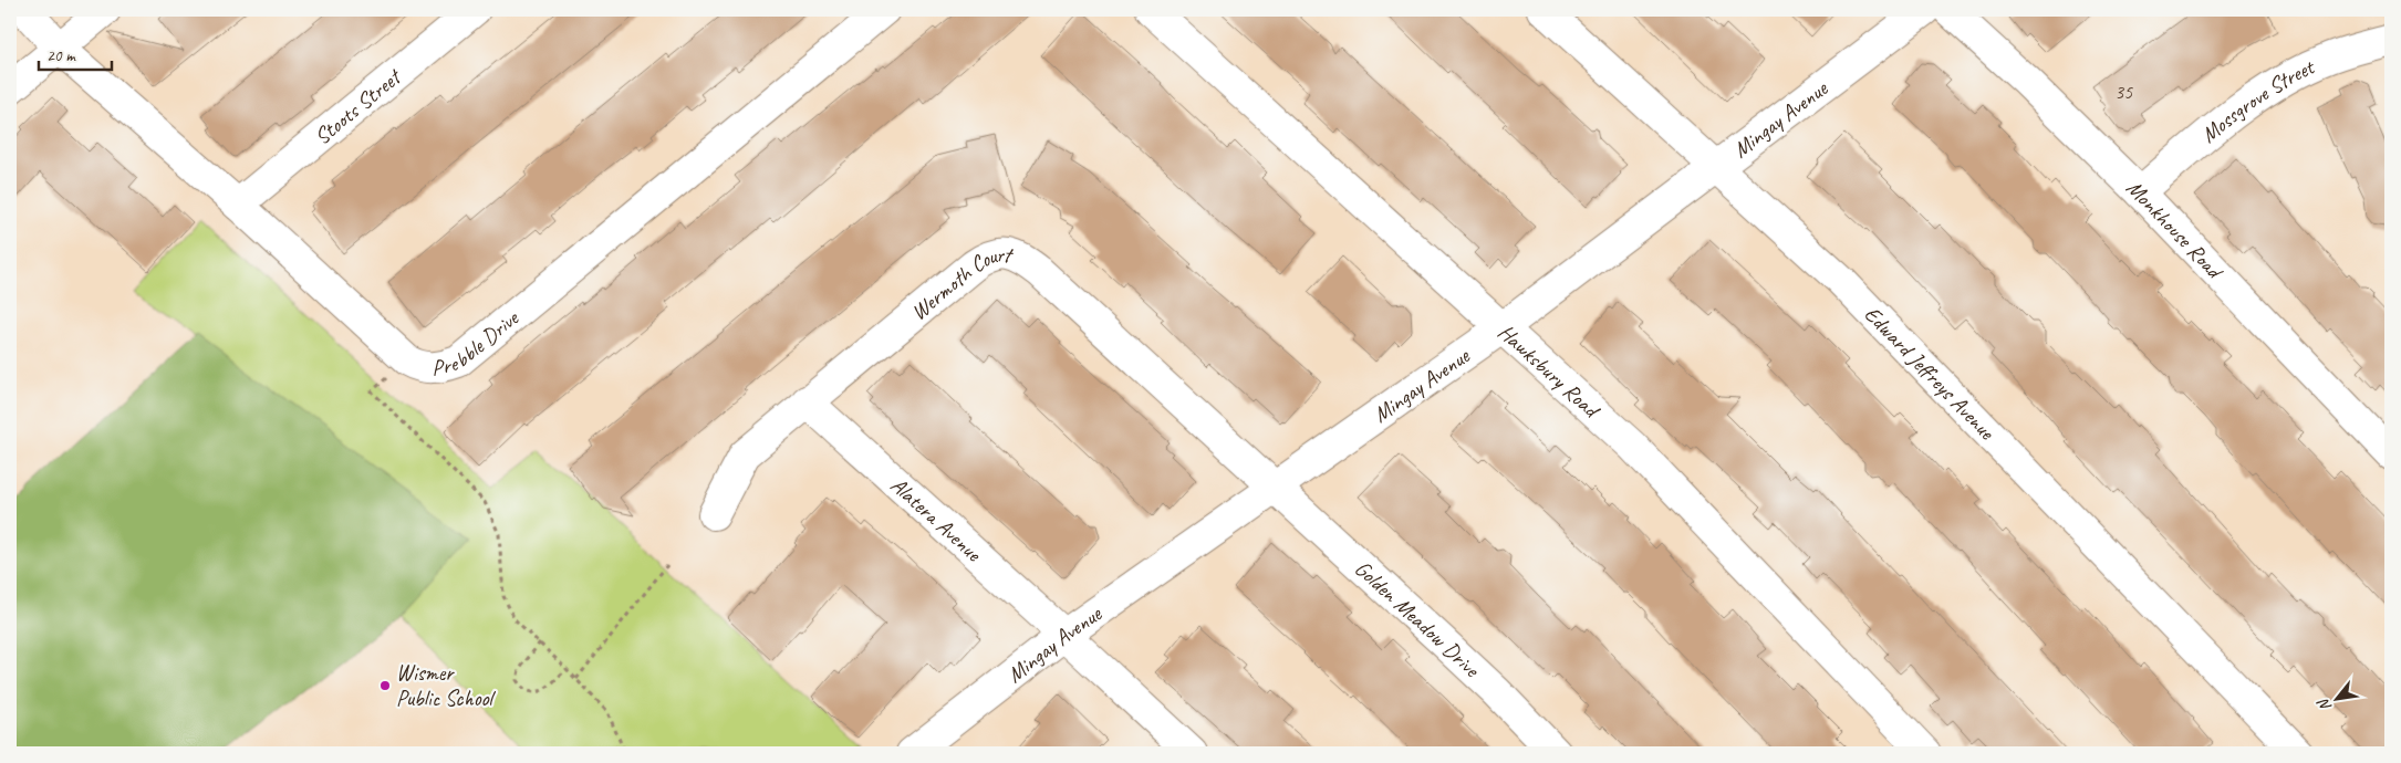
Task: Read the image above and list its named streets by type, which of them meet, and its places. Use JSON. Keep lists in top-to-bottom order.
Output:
{
  "streets": {
    "street": [
      "Mossgrove Street",
      "Stoots Street",
      "Mingay Avenue",
      "Monkhouse Road",
      "Wermoth Court",
      "Prebble Drive",
      "Hawksbury Road",
      "Edward Jeffreys Avenue",
      "Alatera Avenue",
      "Golden Meadow Drive"
    ]
  },
  "crossings": [
    ["Mossgrove Street", "Monkhouse Road"],
    ["Stoots Street", "Prebble Drive"],
    ["Mingay Avenue", "Wermoth Court"],
    ["Mingay Avenue", "Hawksbury Road"],
    ["Mingay Avenue", "Edward Jeffreys Avenue"],
    ["Mingay Avenue", "Alatera Avenue"],
    ["Mingay Avenue", "Golden Meadow Drive"],
    ["Wermoth Court", "Alatera Avenue"],
    ["Wermoth Court", "Golden Meadow Drive"]
  ],
  "places": ["Wismer Public School"],
  "house_numbers": ["35"],
  "scale_bar": "20 m",
  "north": "bottom left"
}
